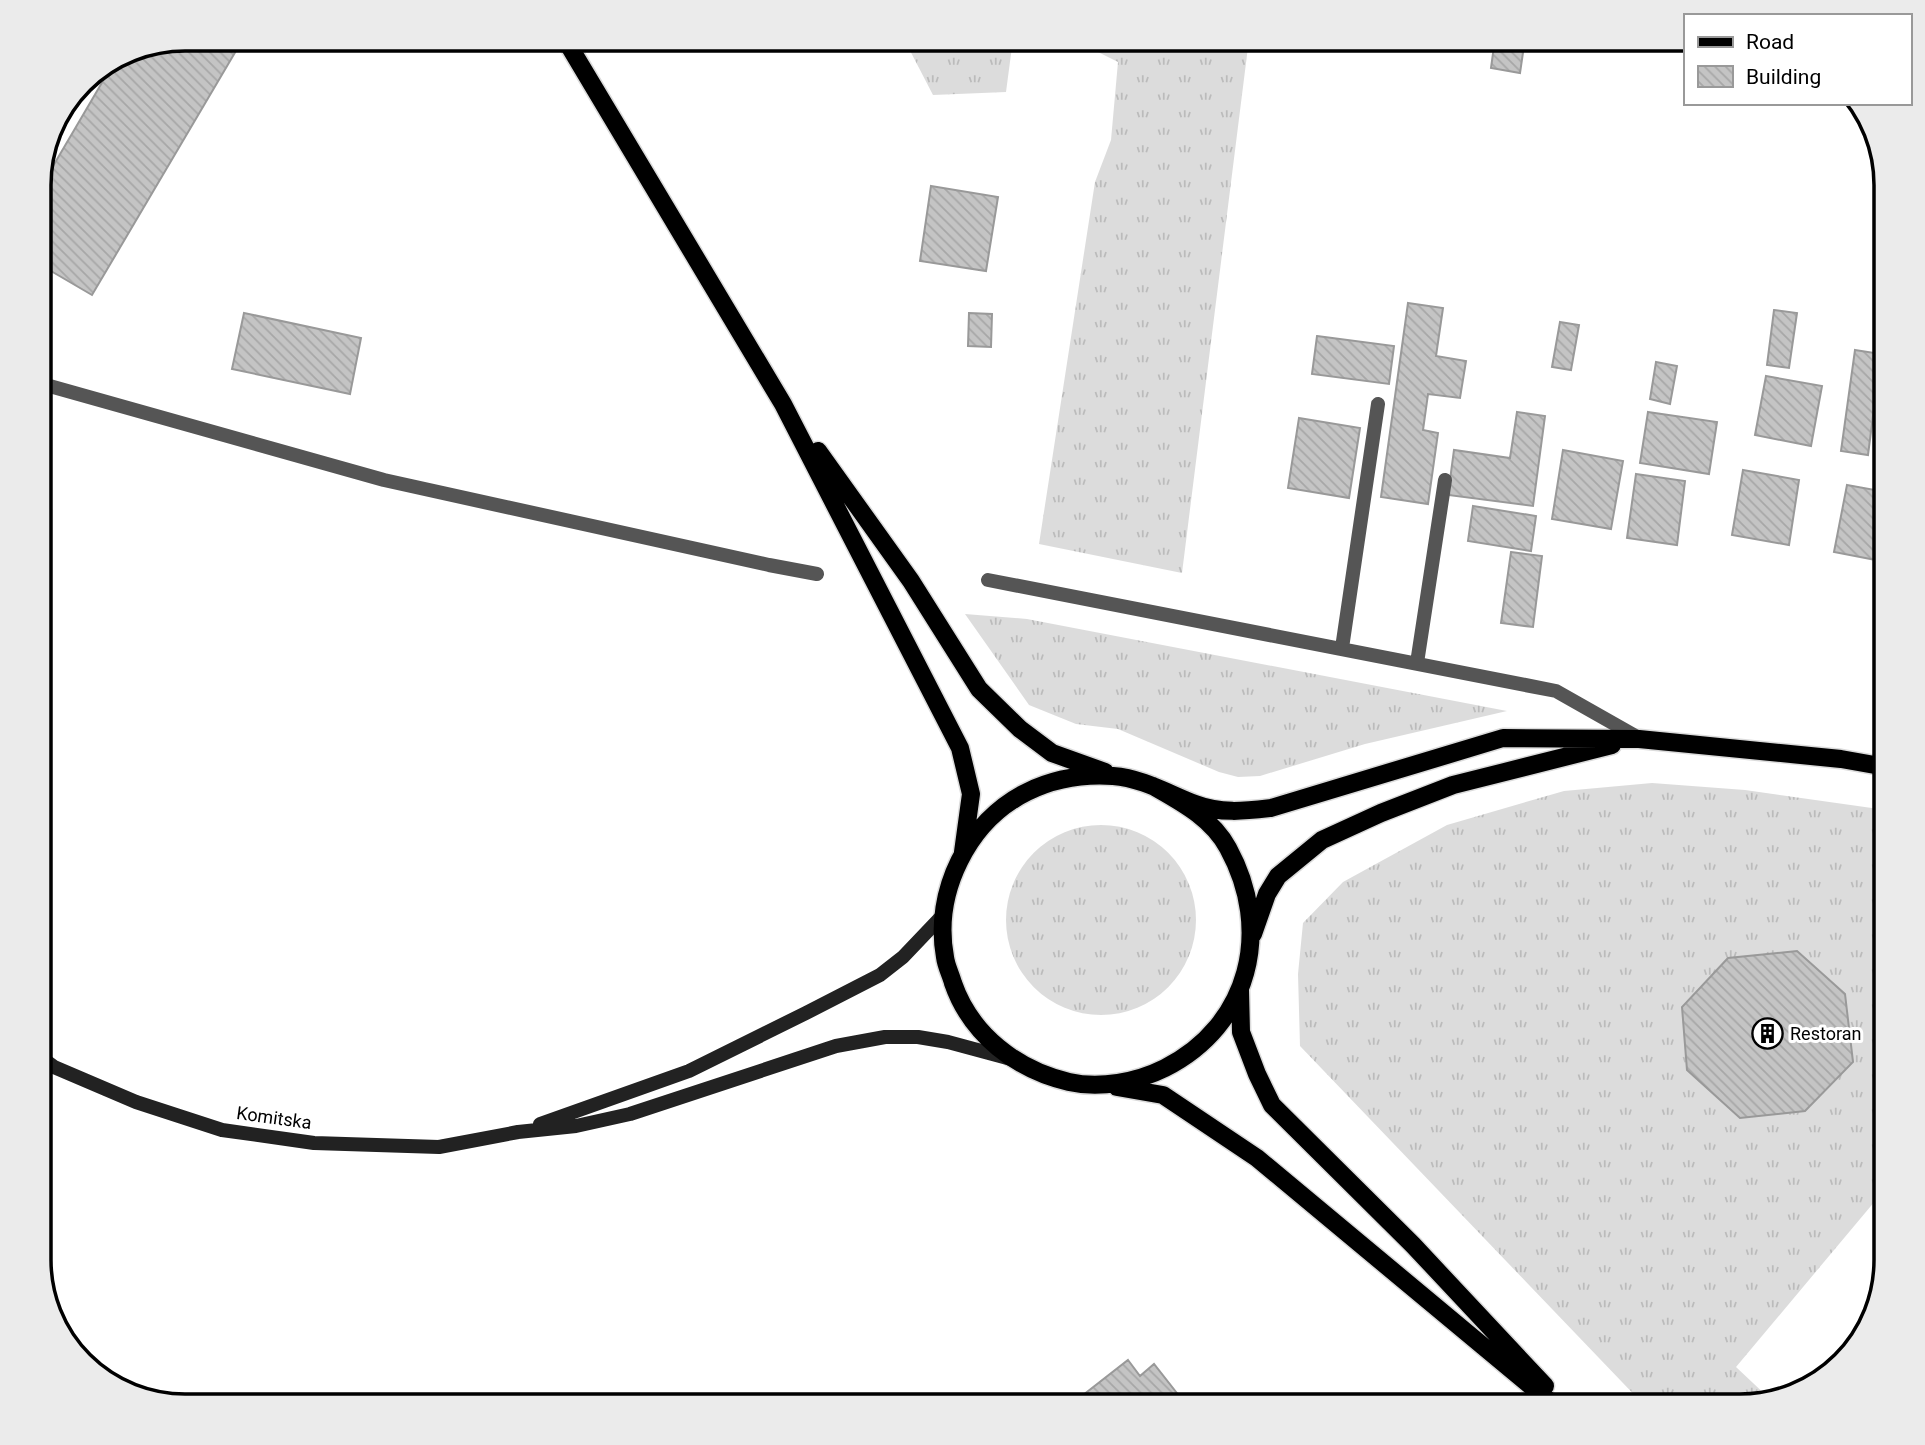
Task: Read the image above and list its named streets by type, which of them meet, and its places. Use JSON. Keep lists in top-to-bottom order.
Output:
{
  "streets": {
    "main road": ["Komitska"]
  },
  "places": {
    "building": ["Restoran"]
  },
  "legend": ["Road", "Building"]
}
